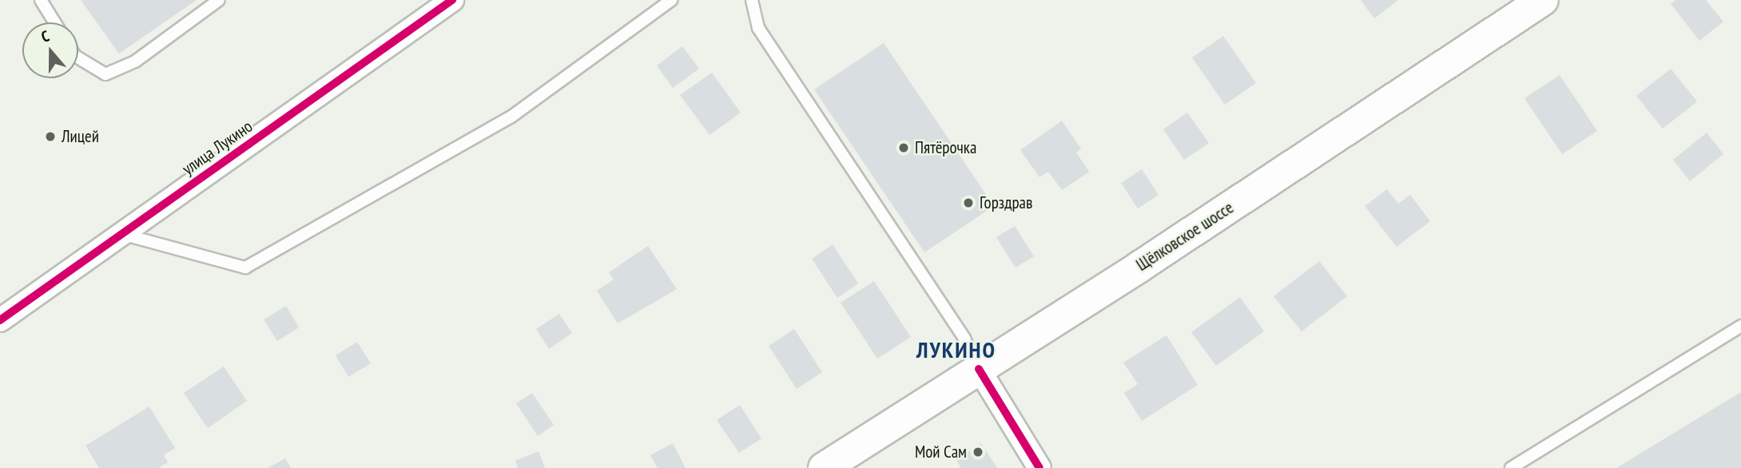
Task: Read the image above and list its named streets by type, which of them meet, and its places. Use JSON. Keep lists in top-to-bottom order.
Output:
{
  "streets": {
    "main road": ["Щёлковское шоссе"],
    "street": ["улица Лукино"]
  },
  "districts": ["ЛУКИНО"],
  "places": [
    "Лицей",
    "Пятёрочка",
    "Горздрав",
    "Мой Сам"
  ],
  "north": "top"
}
